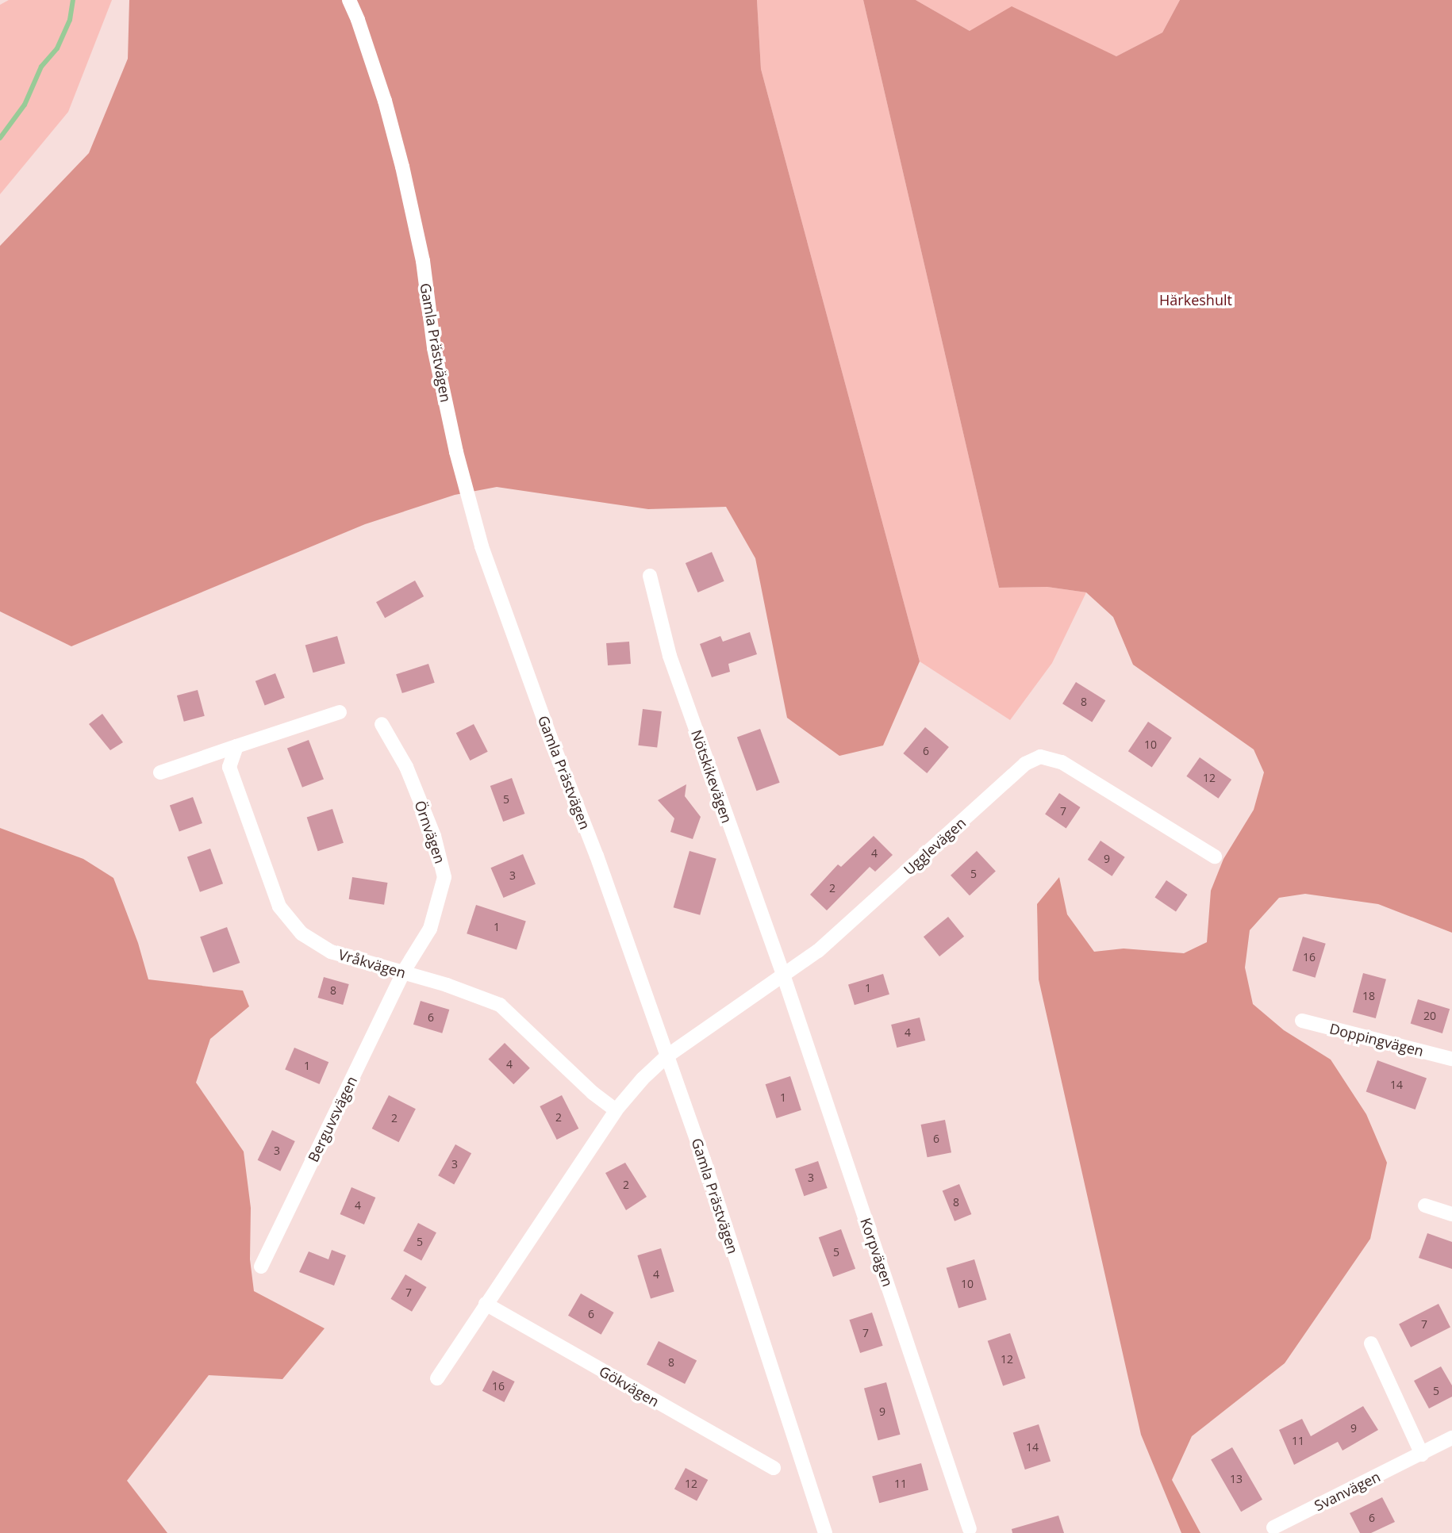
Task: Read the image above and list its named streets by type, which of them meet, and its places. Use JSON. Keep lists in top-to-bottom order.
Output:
{
  "streets": {
    "street": [
      "Gamla Prästvägen",
      "Nötskikevägen",
      "Örnvägen",
      "Ugglevägen",
      "Vråkvägen",
      "Doppingvägen",
      "Berguvsvägen",
      "Korpvägen",
      "Gökvägen",
      "Svanvägen"
    ]
  },
  "crossings": [
    ["Gamla Prästvägen", "Ugglevägen"],
    ["Nötskikevägen", "Ugglevägen"],
    ["Nötskikevägen", "Korpvägen"],
    ["Örnvägen", "Vråkvägen"],
    ["Örnvägen", "Berguvsvägen"],
    ["Ugglevägen", "Korpvägen"],
    ["Vråkvägen", "Berguvsvägen"]
  ],
  "parks": ["Härkeshult"],
  "house_numbers": [
    "8",
    "10",
    "6",
    "12",
    "5",
    "7",
    "4",
    "9",
    "5",
    "3",
    "2",
    "1",
    "16",
    "1",
    "8",
    "18",
    "20",
    "6",
    "4",
    "4",
    "1",
    "14",
    "1",
    "2",
    "2",
    "6",
    "3",
    "3",
    "3",
    "2",
    "8",
    "4",
    "5",
    "5",
    "4",
    "10",
    "7",
    "6",
    "7",
    "7",
    "12",
    "8",
    "16",
    "5",
    "9",
    "9",
    "11",
    "14",
    "13",
    "12",
    "11",
    "6"
  ]
}
